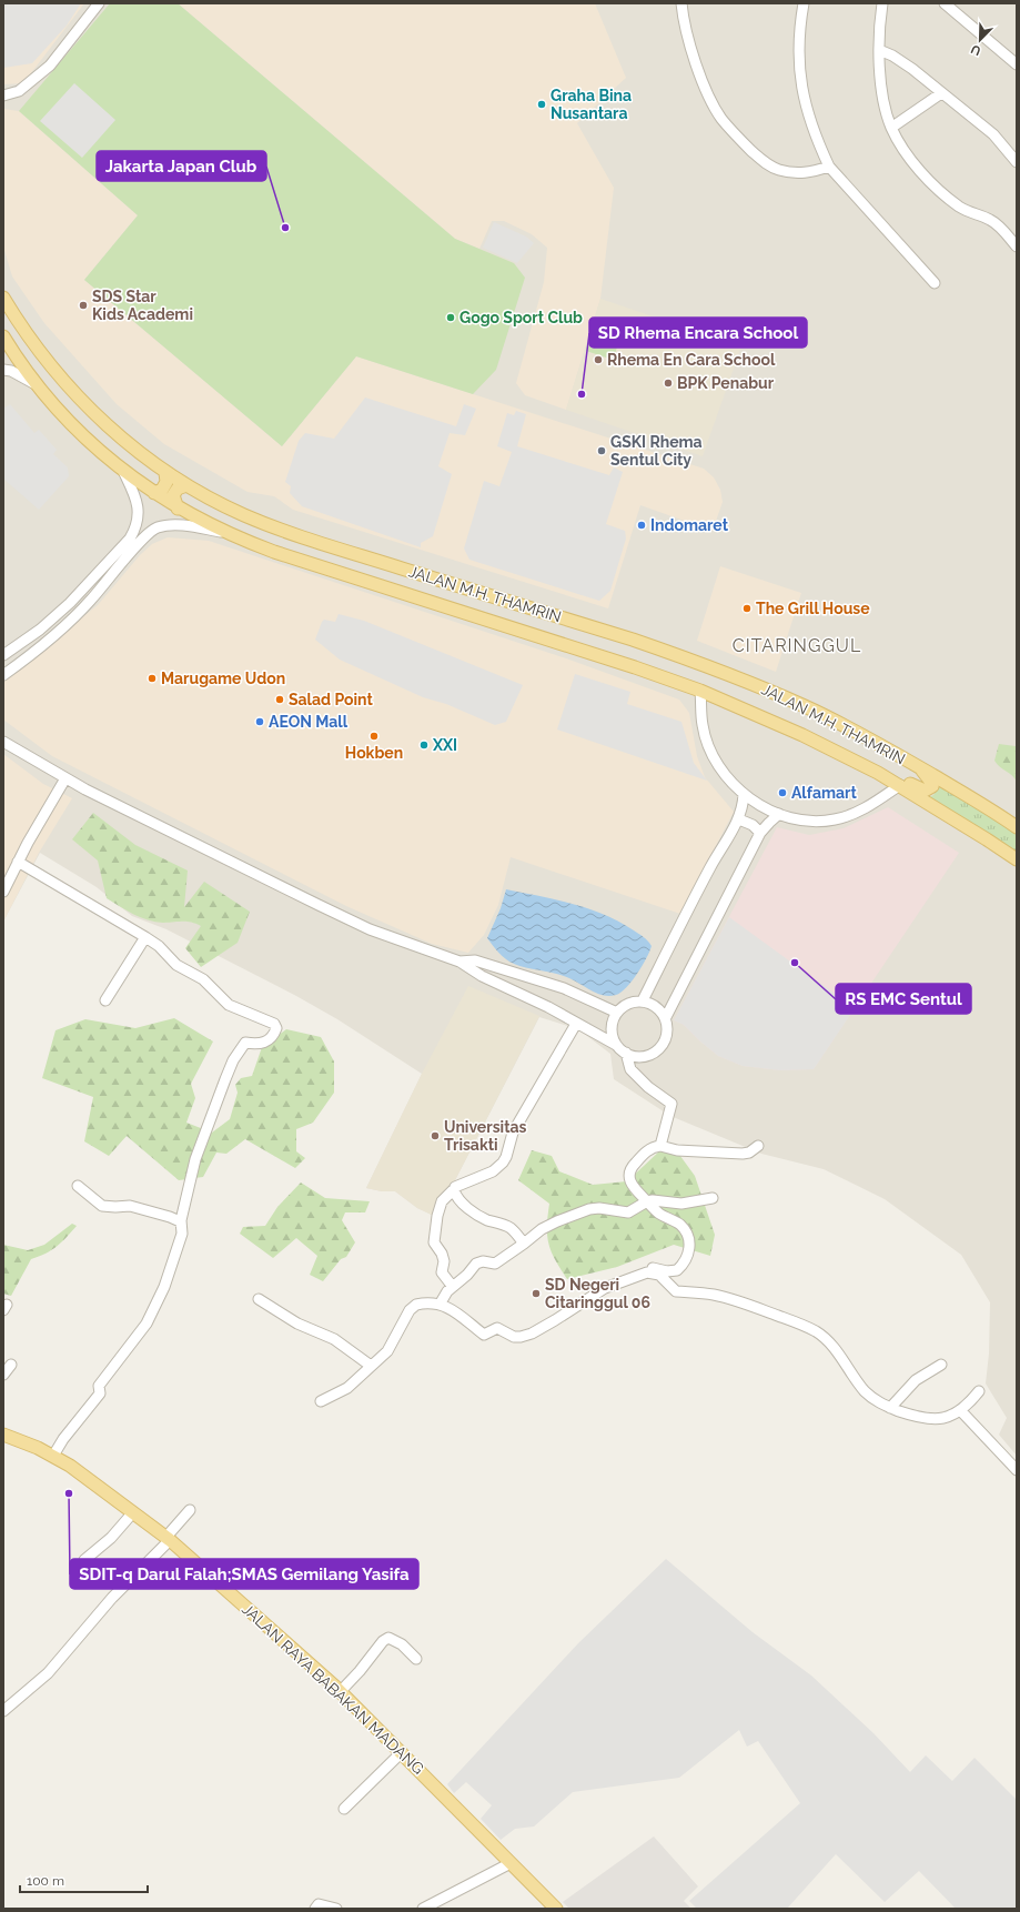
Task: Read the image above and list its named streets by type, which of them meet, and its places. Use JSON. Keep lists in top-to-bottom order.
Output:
{
  "streets": {
    "main road": ["JALAN M.H. THAMRIN", "JALAN RAYA BABAKAN MADANG"]
  },
  "districts": ["CITARINGGUL"],
  "places": [
    "Graha Bina Nusantara",
    "Jakarta Japan Club",
    "SDS Star Kids Academi",
    "Gogo Sport Club",
    "Rhema En Cara School",
    "BPK Penabur",
    "SD Rhema Encara School",
    "GSKI Rhema Sentul City",
    "Indomaret",
    "The Grill House",
    "Marugame Udon",
    "Salad Point",
    "AEON Mall",
    "Hokben",
    "XXI",
    "Alfamart",
    "RS EMC Sentul",
    "Universitas Trisakti",
    "SD Negeri Citaringgul 06",
    "SDIT-q Darul Falah;SMAS Gemilang Yasifa"
  ],
  "scale_bar": "100 m",
  "north": "bottom left"
}
